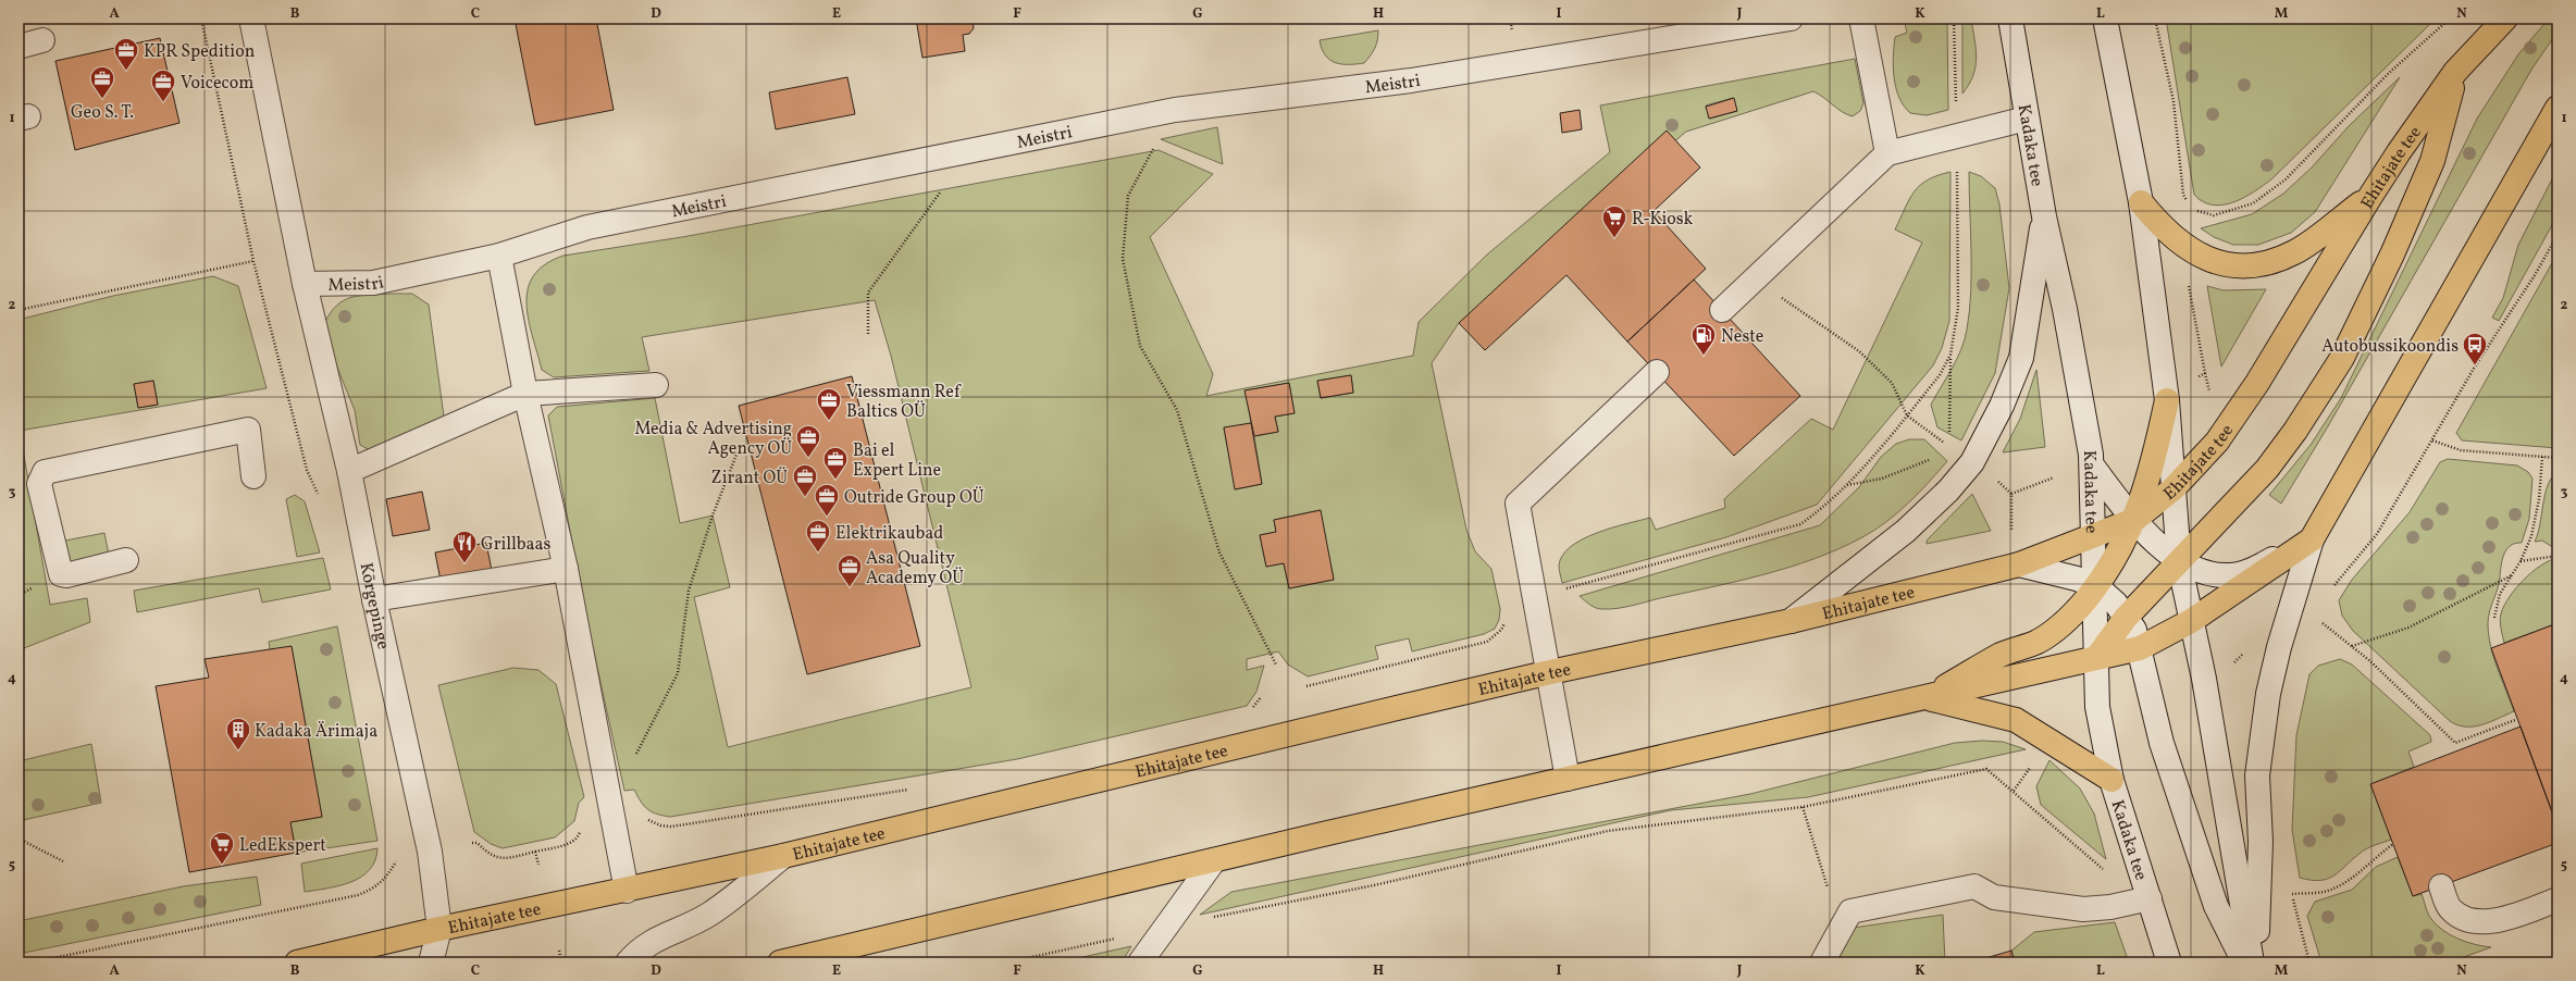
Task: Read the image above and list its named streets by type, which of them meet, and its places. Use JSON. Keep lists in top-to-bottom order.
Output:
{
  "streets": {
    "main road": [
      "Meistri",
      "Kadaka tee",
      "Ehitajate tee",
      "Kõrgepinge"
    ]
  },
  "crossings": [
    ["Meistri", "Kõrgepinge"],
    ["Kadaka tee", "Ehitajate tee"],
    ["Ehitajate tee", "Kõrgepinge"]
  ],
  "places": {
    "office": [
      "KPR Spedition",
      "Geo S. T.",
      "Voicecom",
      "Viessmann Ref Baltics OÜ",
      "Media & Advertising Agency OÜ",
      "Bai el Expert Line",
      "Zirant OÜ",
      "Outride Group OÜ",
      "Elektrikaubad",
      "Asa Quality Academy OÜ"
    ],
    "supermarket": ["R-Kiosk", "LedEkspert"],
    "fuel station": ["Neste"],
    "bus stop": ["Autobussikoondis"],
    "restaurant": ["Grillbaas"],
    "building": ["Kadaka Ärimaja"]
  },
  "grid": {
    "columns": [
      "A",
      "B",
      "C",
      "D",
      "E",
      "F",
      "G",
      "H",
      "I",
      "J",
      "K",
      "L",
      "M",
      "N"
    ],
    "rows": [
      "1",
      "2",
      "3",
      "4",
      "5"
    ]
  }
}
